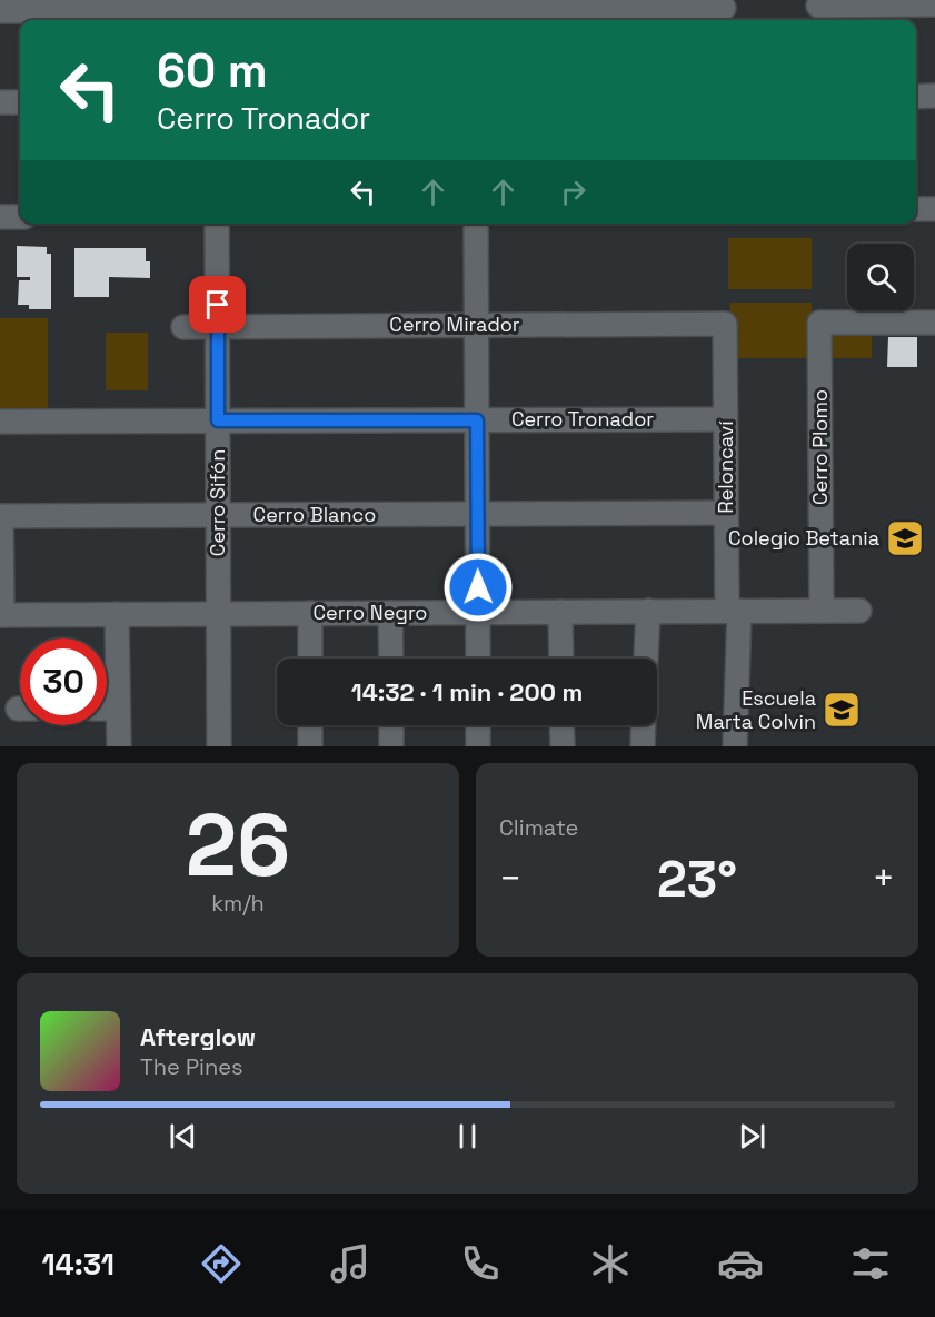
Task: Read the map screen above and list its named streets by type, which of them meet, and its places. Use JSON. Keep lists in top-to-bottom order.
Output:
{
  "streets": {
    "street": [
      "Cerro Mirador",
      "Cerro Tronador",
      "Cerro Plomo",
      "Reloncaví",
      "Cerro Sifón",
      "Cerro Blanco",
      "Cerro Negro"
    ]
  },
  "crossings": [
    ["Cerro Mirador", "Reloncaví"],
    ["Cerro Mirador", "Cerro Sifón"],
    ["Cerro Tronador", "Reloncaví"],
    ["Cerro Tronador", "Cerro Sifón"],
    ["Cerro Plomo", "Cerro Negro"],
    ["Reloncaví", "Cerro Blanco"],
    ["Reloncaví", "Cerro Negro"],
    ["Cerro Sifón", "Cerro Blanco"],
    ["Cerro Sifón", "Cerro Negro"],
    ["Cerro Blanco", "Cerro Negro"]
  ],
  "places": {
    "school or university": ["Colegio Betania", "Escuela Marta Colvin"]
  },
  "page": {
    "turn": ["60 m", "Cerro Tronador"],
    "limit": "30",
    "trip": "14:32 · 1 min · 200 m",
    "tile": [
      ["26", "km/h"],
      "Climate"
    ],
    "heat": ["−", "23°", "+"],
    "song": ["Afterglow", "The Pines"],
    "tabs": "14:31"
  }
}
